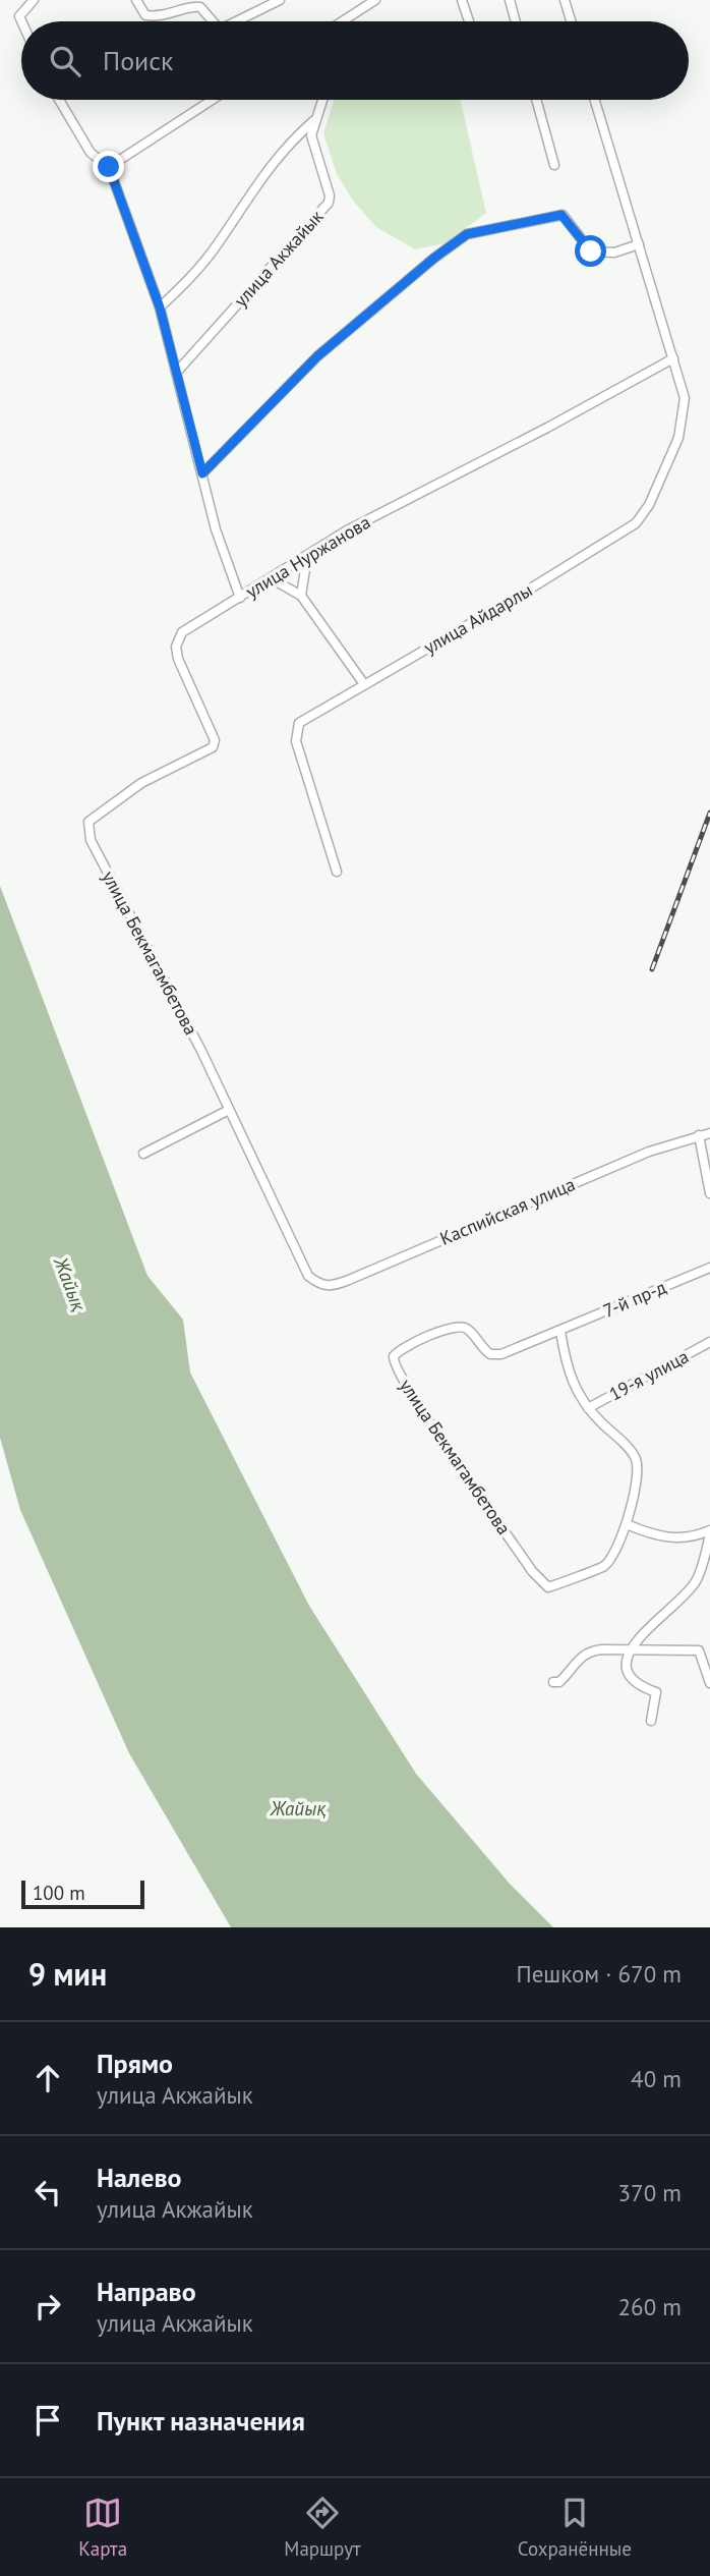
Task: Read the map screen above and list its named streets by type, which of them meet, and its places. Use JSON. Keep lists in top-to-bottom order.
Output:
{
  "streets": {
    "street": [
      "улица Акжайык",
      "улица Нуржанова",
      "улица Айдарлы",
      "улица Бекмагамбетова",
      "Каспийская улица",
      "7-й пр-д",
      "19-я улица"
    ]
  },
  "crossings": [
    ["улица Нуржанова", "улица Айдарлы"],
    ["улица Нуржанова", "улица Бекмагамбетова"],
    ["улица Бекмагамбетова", "Каспийская улица"],
    ["улица Бекмагамбетова", "7-й пр-д"]
  ],
  "water": ["Жайық"],
  "scale_bar": "100 m",
  "page": {
    "search": "Поиск",
    "scale": "100 m",
    "heading": ["9 мин", "Пешком · 670 m"],
    "list": [
      ["Прямо", "улица Акжайык", "40 m"],
      ["Налево", "улица Акжайык", "370 m"],
      ["Направо", "улица Акжайык", "260 m"],
      "Пункт назначения"
    ],
    "nav": ["Карта", "Маршрут", "Сохранённые"]
  }
}
